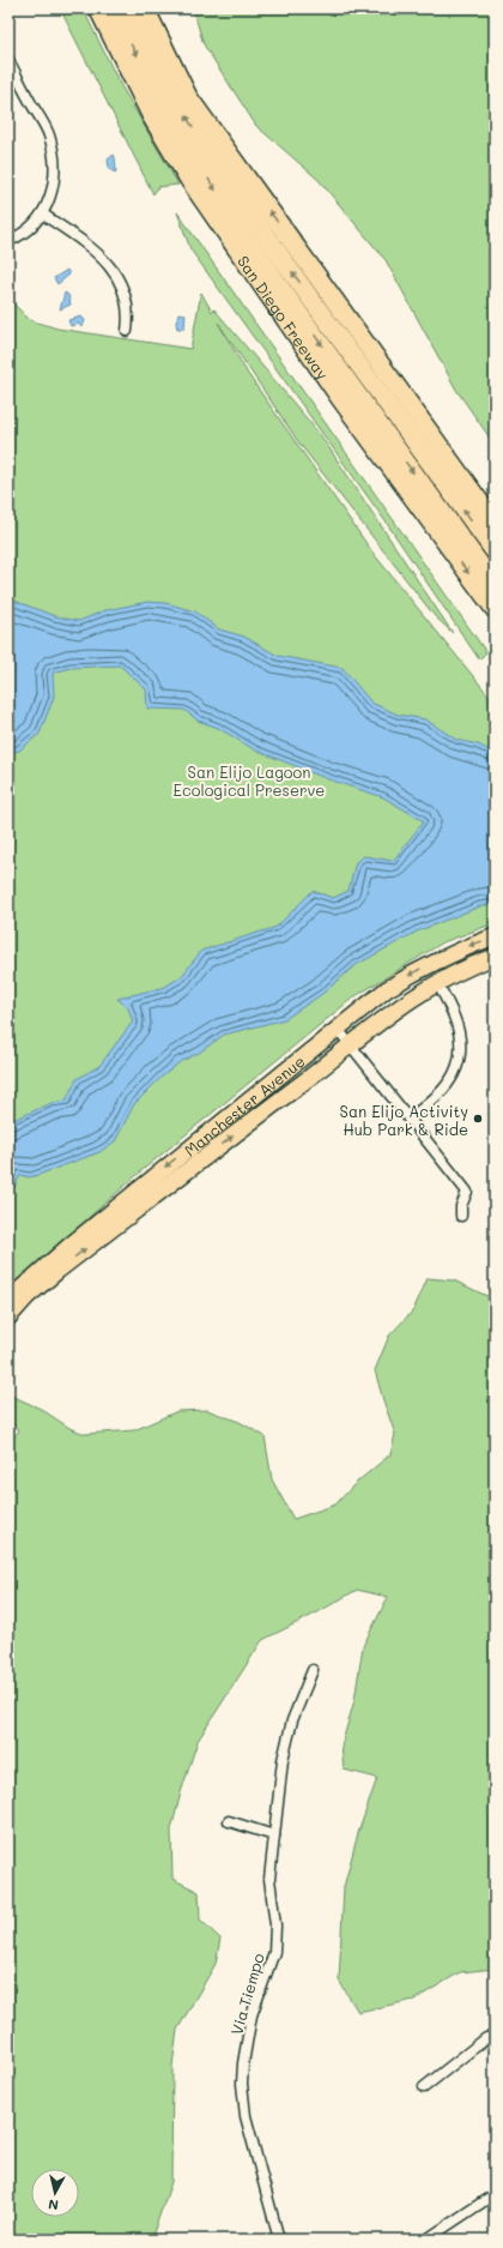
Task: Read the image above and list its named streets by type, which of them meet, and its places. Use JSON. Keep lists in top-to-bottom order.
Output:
{
  "streets": {
    "highway": ["San Diego Freeway"],
    "main road": ["Manchester Avenue"],
    "street": ["Via Tiempo"]
  },
  "parks": ["San Elijo Lagoon Ecological Preserve"],
  "places": ["San Elijo Activity Hub Park & Ride"],
  "north": "bottom"
}
